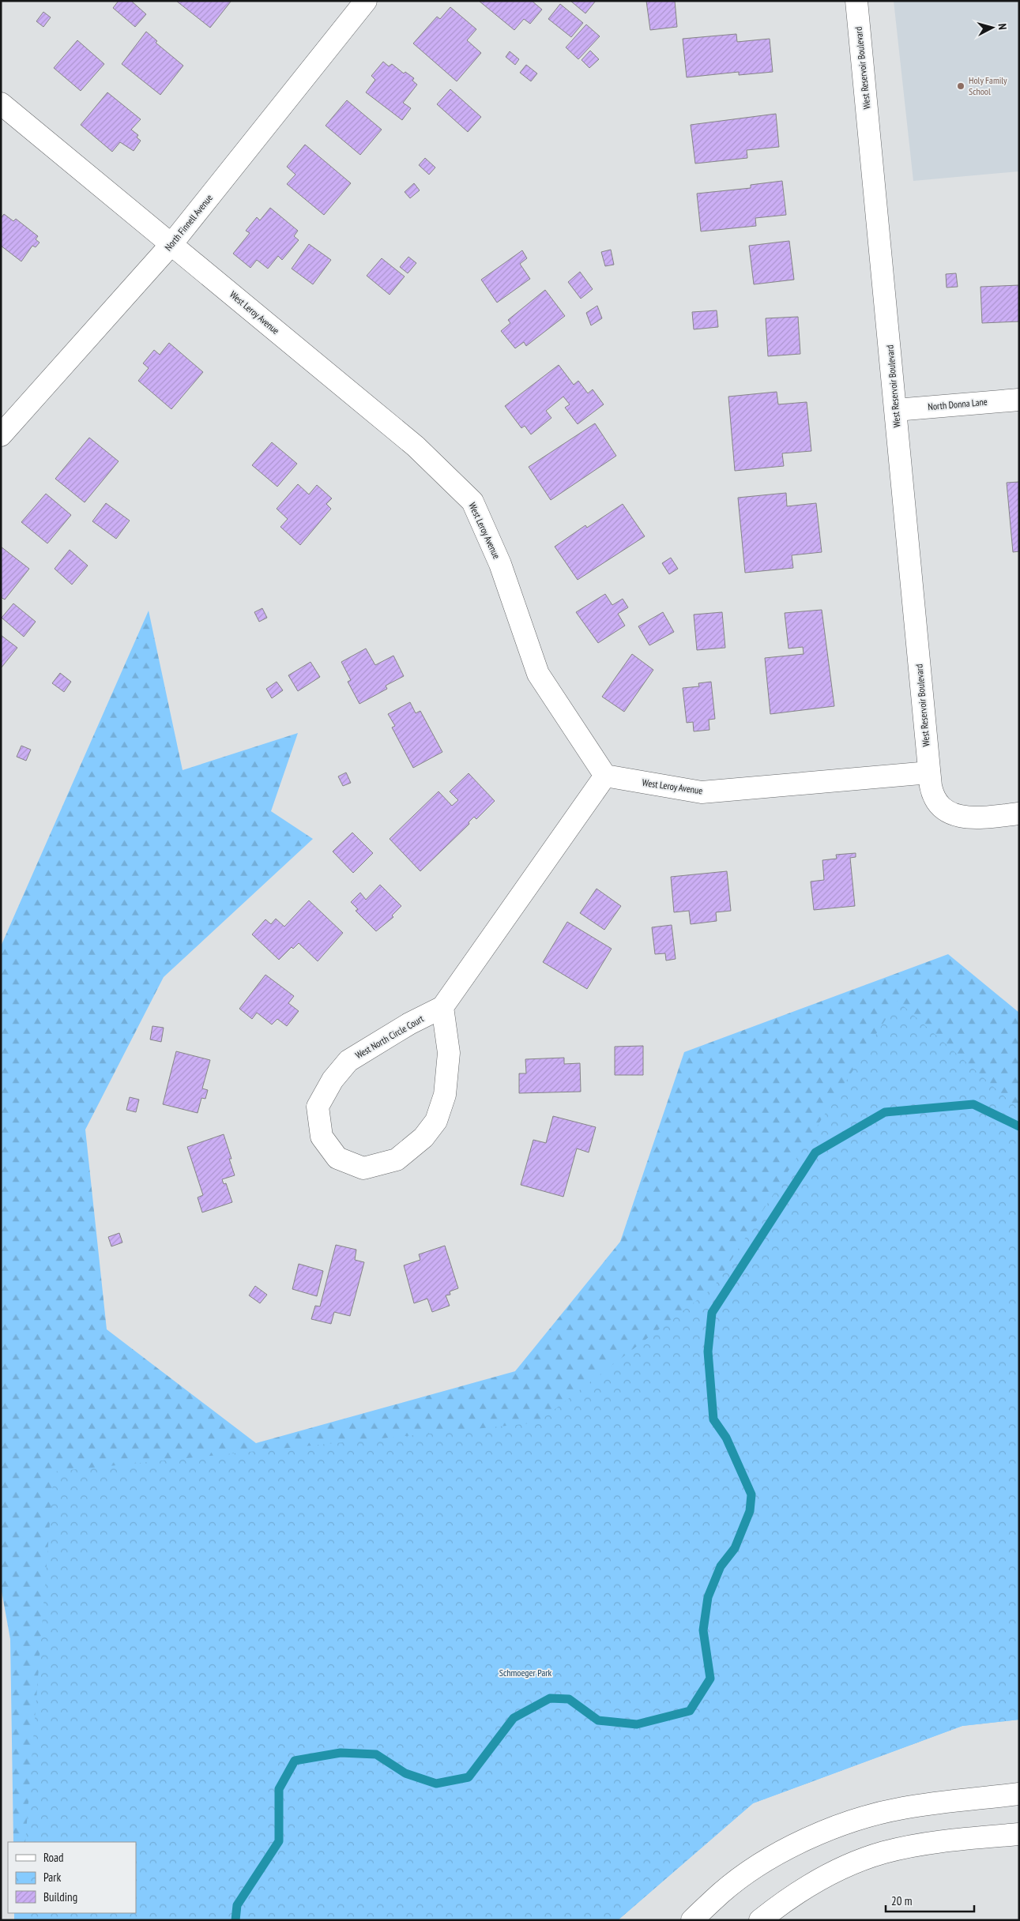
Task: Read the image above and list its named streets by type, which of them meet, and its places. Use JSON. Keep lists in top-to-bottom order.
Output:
{
  "streets": {
    "main road": [
      "West Reservoir Boulevard",
      "North Finnell Avenue",
      "West Leroy Avenue",
      "North Donna Lane",
      "West North Circle Court"
    ]
  },
  "crossings": [
    ["West Reservoir Boulevard", "West Leroy Avenue"],
    ["West Reservoir Boulevard", "North Donna Lane"],
    ["North Finnell Avenue", "West Leroy Avenue"],
    ["West Leroy Avenue", "West North Circle Court"]
  ],
  "parks": ["Schmoeger Park"],
  "places": ["Holy Family School"],
  "legend": ["Road", "Park", "Building"],
  "scale_bar": "20 m",
  "north": "right"
}
